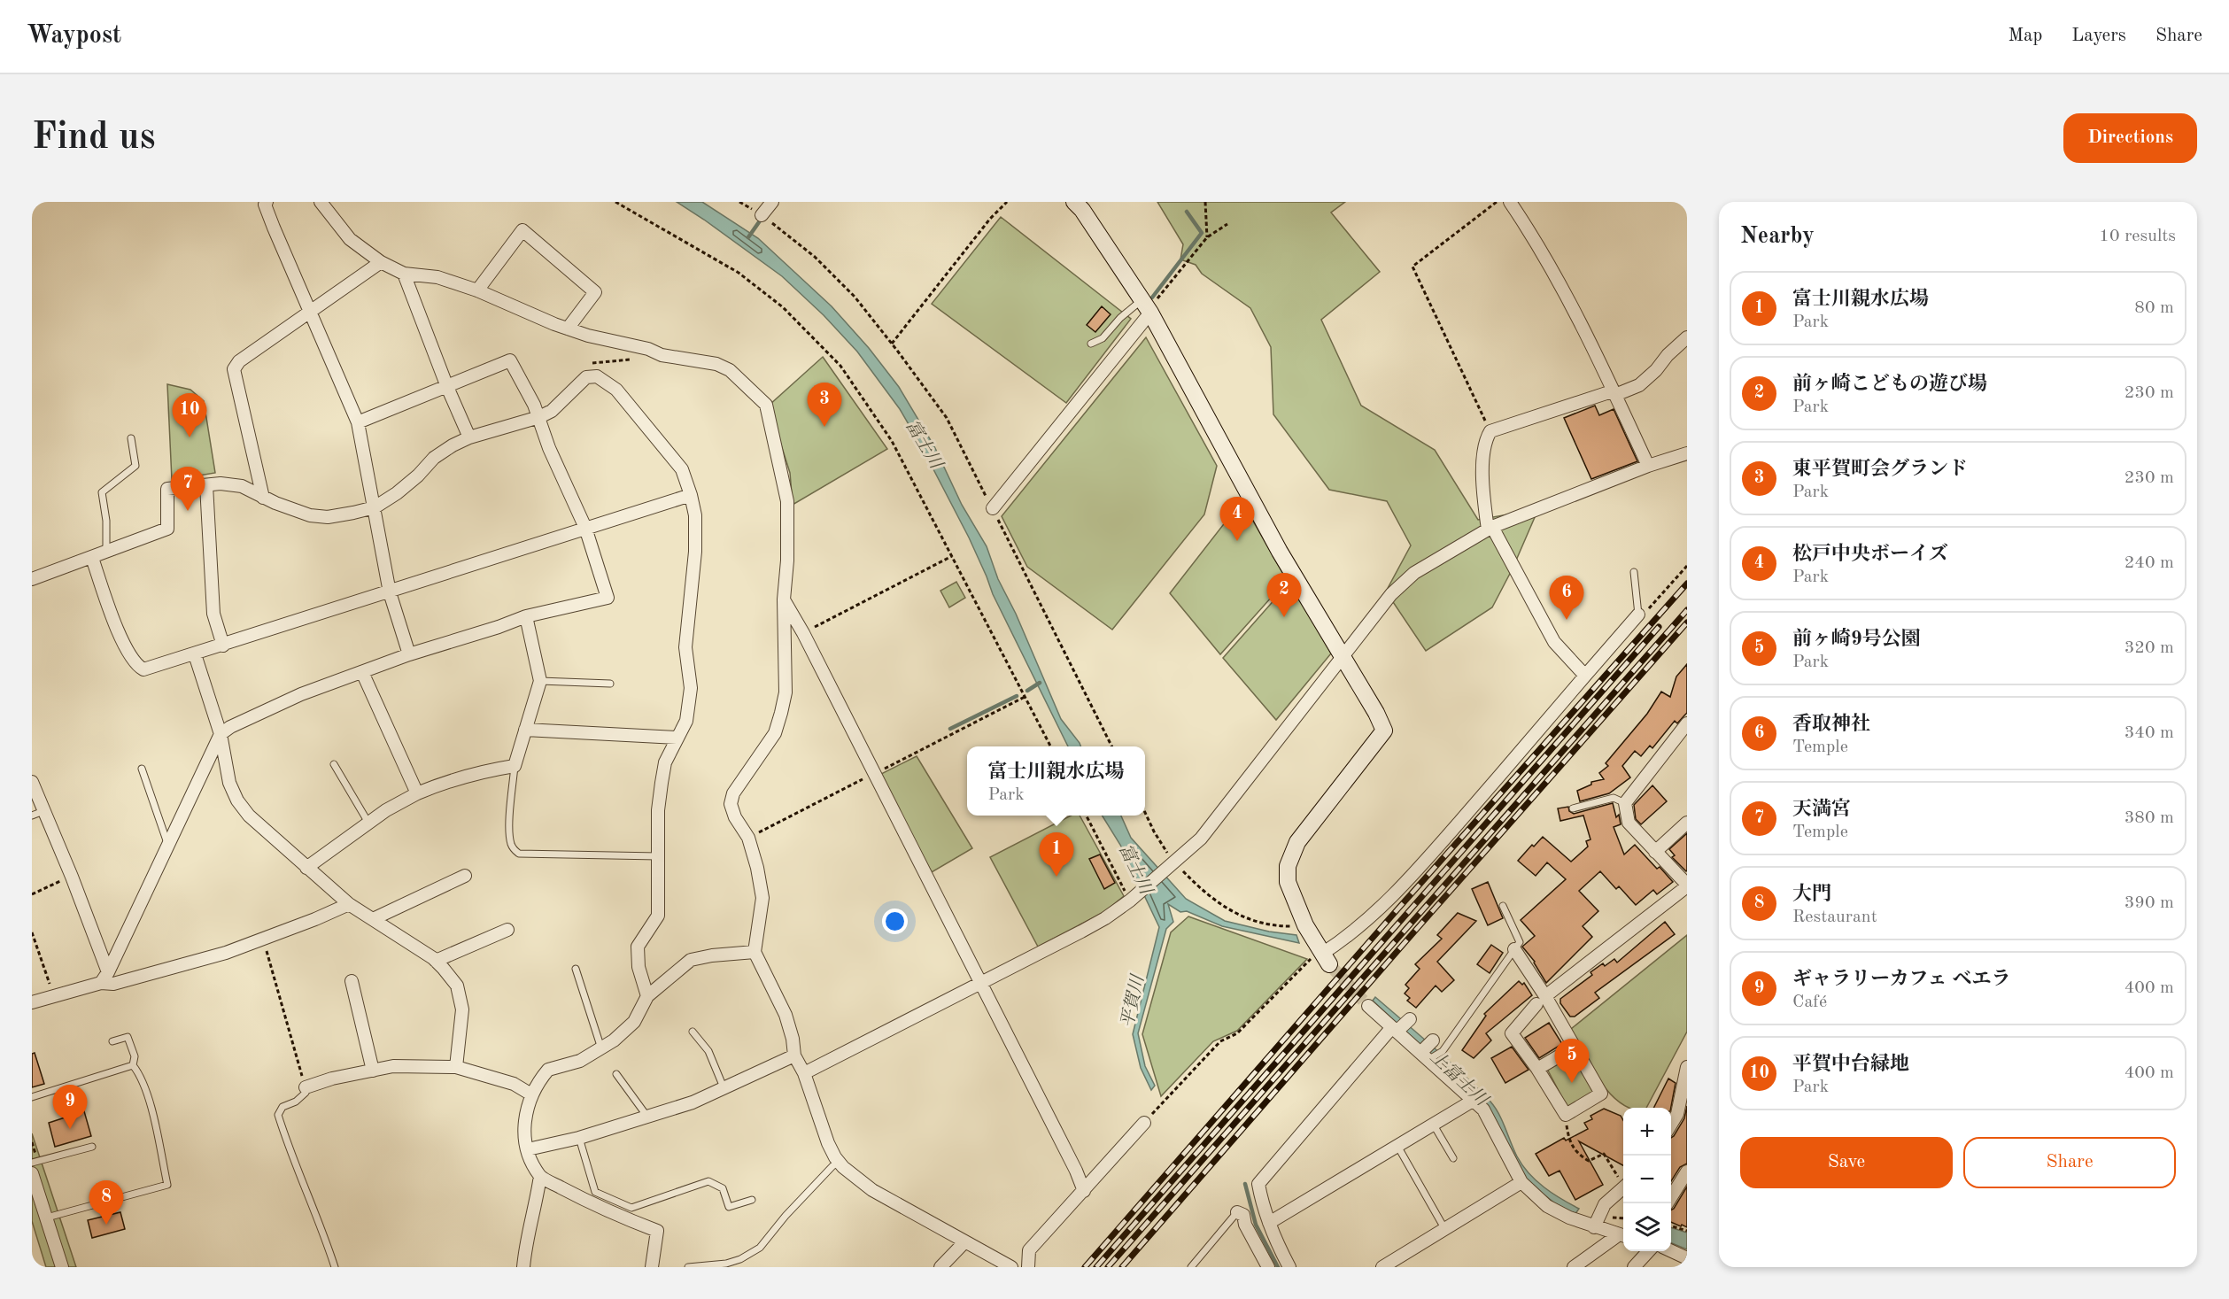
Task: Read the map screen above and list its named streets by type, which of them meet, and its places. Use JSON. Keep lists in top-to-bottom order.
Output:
{
  "water": ["富士川", "平賀川", "上富士川"],
  "page": {
    "header": "Waypost",
    "nav": ["Map", "Layers", "Share"],
    "buttons": [
      "Directions",
      ["Save", "Share"]
    ],
    "title": "Find us",
    "heading": ["Nearby", "10 results"],
    "list": [
      {
        "mark": "1",
        "name": "富士川親水広場",
        "note": "Park",
        "value": "80 m"
      },
      {
        "mark": "2",
        "name": "前ヶ崎こどもの遊び場",
        "note": "Park",
        "value": "230 m"
      },
      {
        "mark": "3",
        "name": "東平賀町会グランド",
        "note": "Park",
        "value": "230 m"
      },
      {
        "mark": "4",
        "name": "松戸中央ボーイズ",
        "note": "Park",
        "value": "240 m"
      },
      {
        "mark": "5",
        "name": "前ヶ崎9号公園",
        "note": "Park",
        "value": "320 m"
      },
      {
        "mark": "6",
        "name": "香取神社",
        "note": "Temple",
        "value": "340 m"
      },
      {
        "mark": "7",
        "name": "天満宮",
        "note": "Temple",
        "value": "380 m"
      },
      {
        "mark": "8",
        "name": "大門",
        "note": "Restaurant",
        "value": "390 m"
      },
      {
        "mark": "9",
        "name": "ギャラリーカフェ ベエラ",
        "note": "Café",
        "value": "400 m"
      },
      {
        "mark": "10",
        "name": "平賀中台緑地",
        "note": "Park",
        "value": "400 m"
      }
    ],
    "pins": [
      "3",
      "10",
      "7",
      "4",
      "2",
      "6",
      "1",
      "5",
      "9",
      "8"
    ],
    "popup": ["富士川親水広場", "Park"],
    "map_buttons": ["+", "−"]
  }
}
